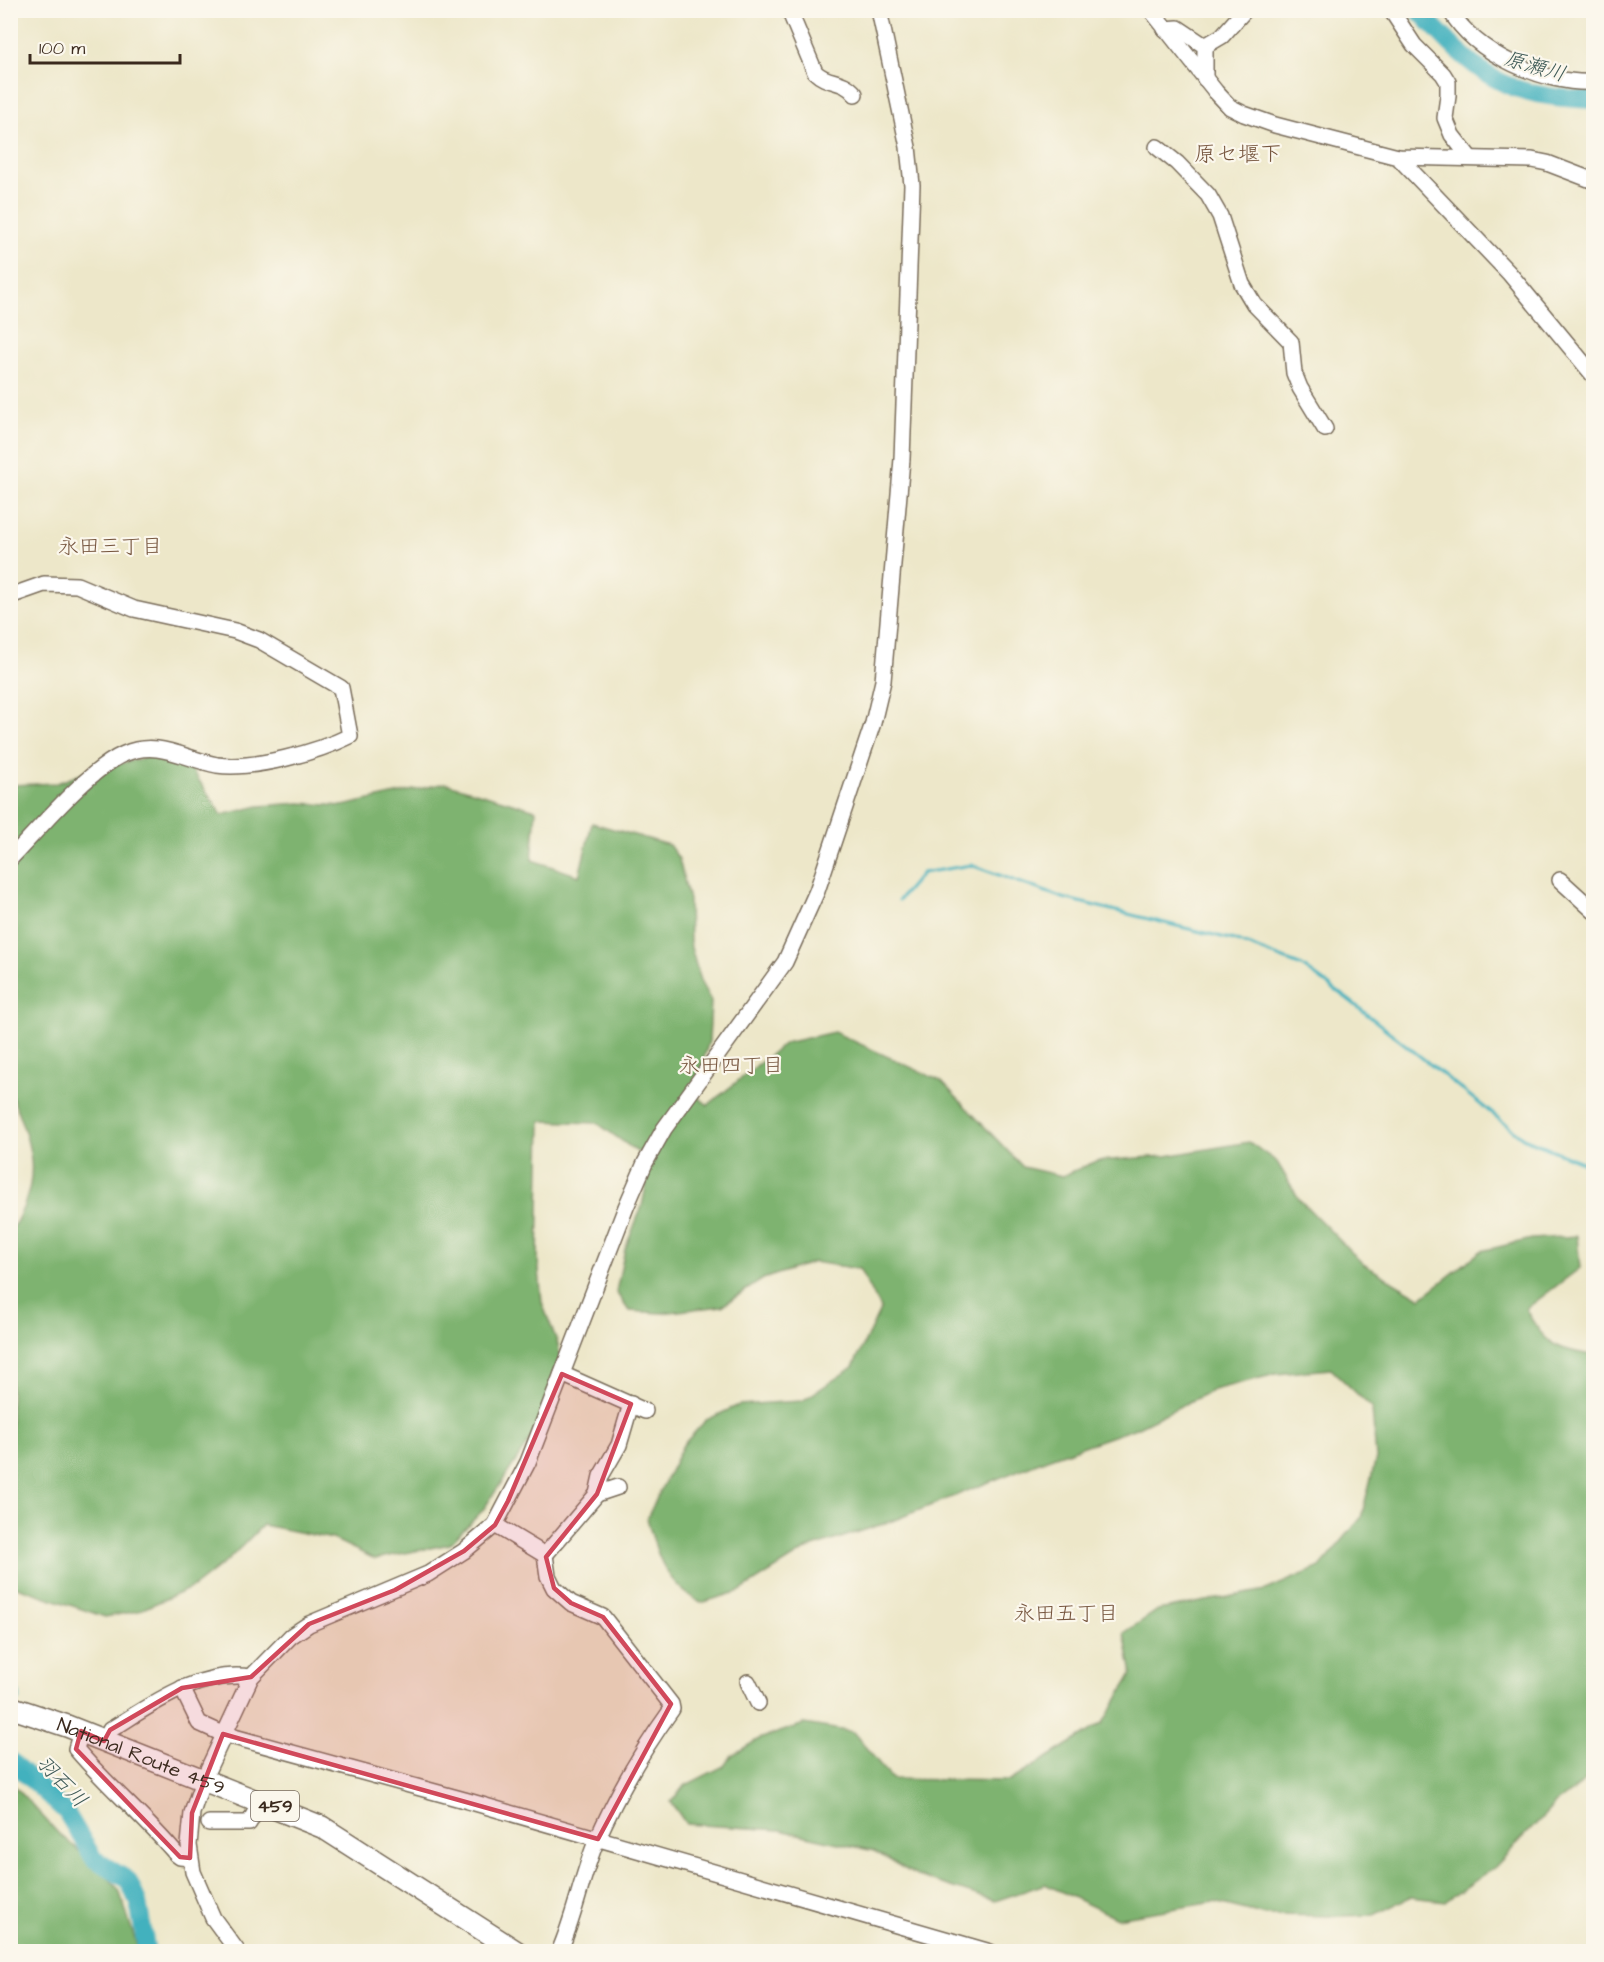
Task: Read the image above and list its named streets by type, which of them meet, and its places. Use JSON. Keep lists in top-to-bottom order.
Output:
{
  "streets": {
    "highway": ["National Route 459", "459"]
  },
  "districts": [
    "原セ堰下",
    "永田三丁目",
    "永田四丁目",
    "永田五丁目"
  ],
  "water": ["原瀬川", "羽石川"],
  "scale_bar": "100 m"
}
